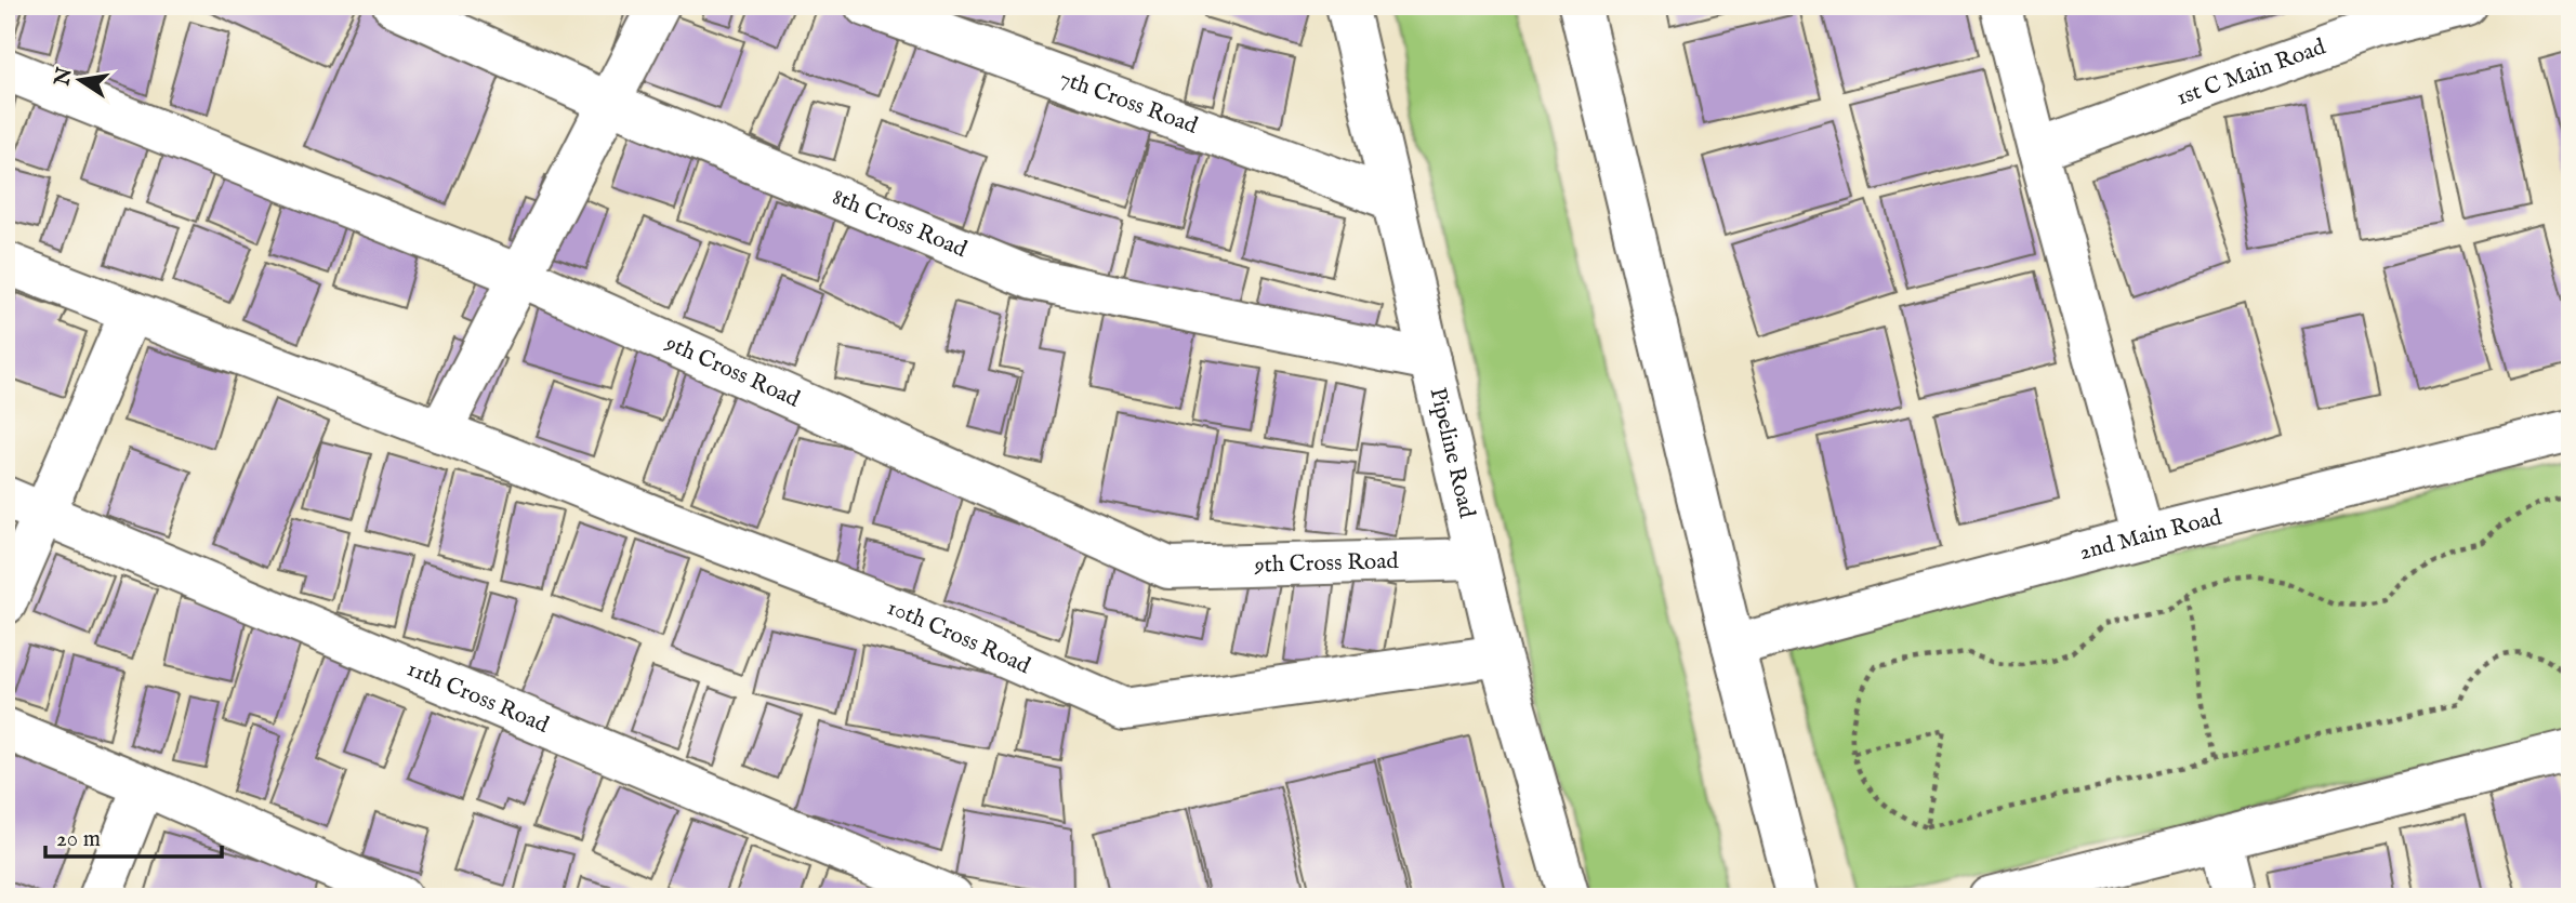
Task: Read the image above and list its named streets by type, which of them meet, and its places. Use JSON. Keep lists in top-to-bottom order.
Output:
{
  "streets": {
    "street": [
      "1st C Main Road",
      "7th Cross Road",
      "8th Cross Road",
      "9th Cross Road",
      "Pipeline Road",
      "2nd Main Road",
      "10th Cross Road",
      "11th Cross Road"
    ]
  },
  "crossings": [
    ["7th Cross Road", "Pipeline Road"],
    ["8th Cross Road", "Pipeline Road"],
    ["9th Cross Road", "Pipeline Road"],
    ["Pipeline Road", "10th Cross Road"]
  ],
  "scale_bar": "20 m",
  "north": "left"
}
